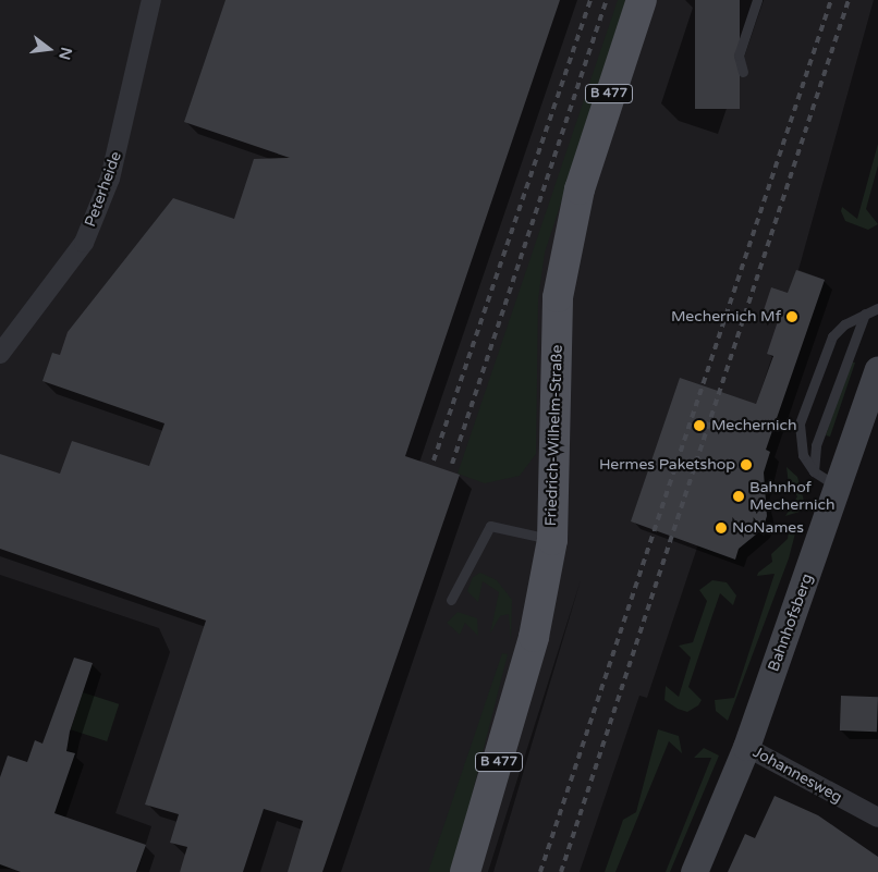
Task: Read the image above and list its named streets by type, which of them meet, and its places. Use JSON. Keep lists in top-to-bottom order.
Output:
{
  "streets": {
    "main road": ["B 477", "Friedrich-Wilhelm-Straße"],
    "street": ["Peterheide", "Bahnhofsberg", "Johannesweg"]
  },
  "crossings": [
    ["Bahnhofsberg", "Johannesweg"]
  ],
  "places": [
    "Mechernich Mf",
    "Mechernich",
    "Hermes Paketshop",
    "Bahnhof Mechernich",
    "NoNames"
  ],
  "north": "right"
}
